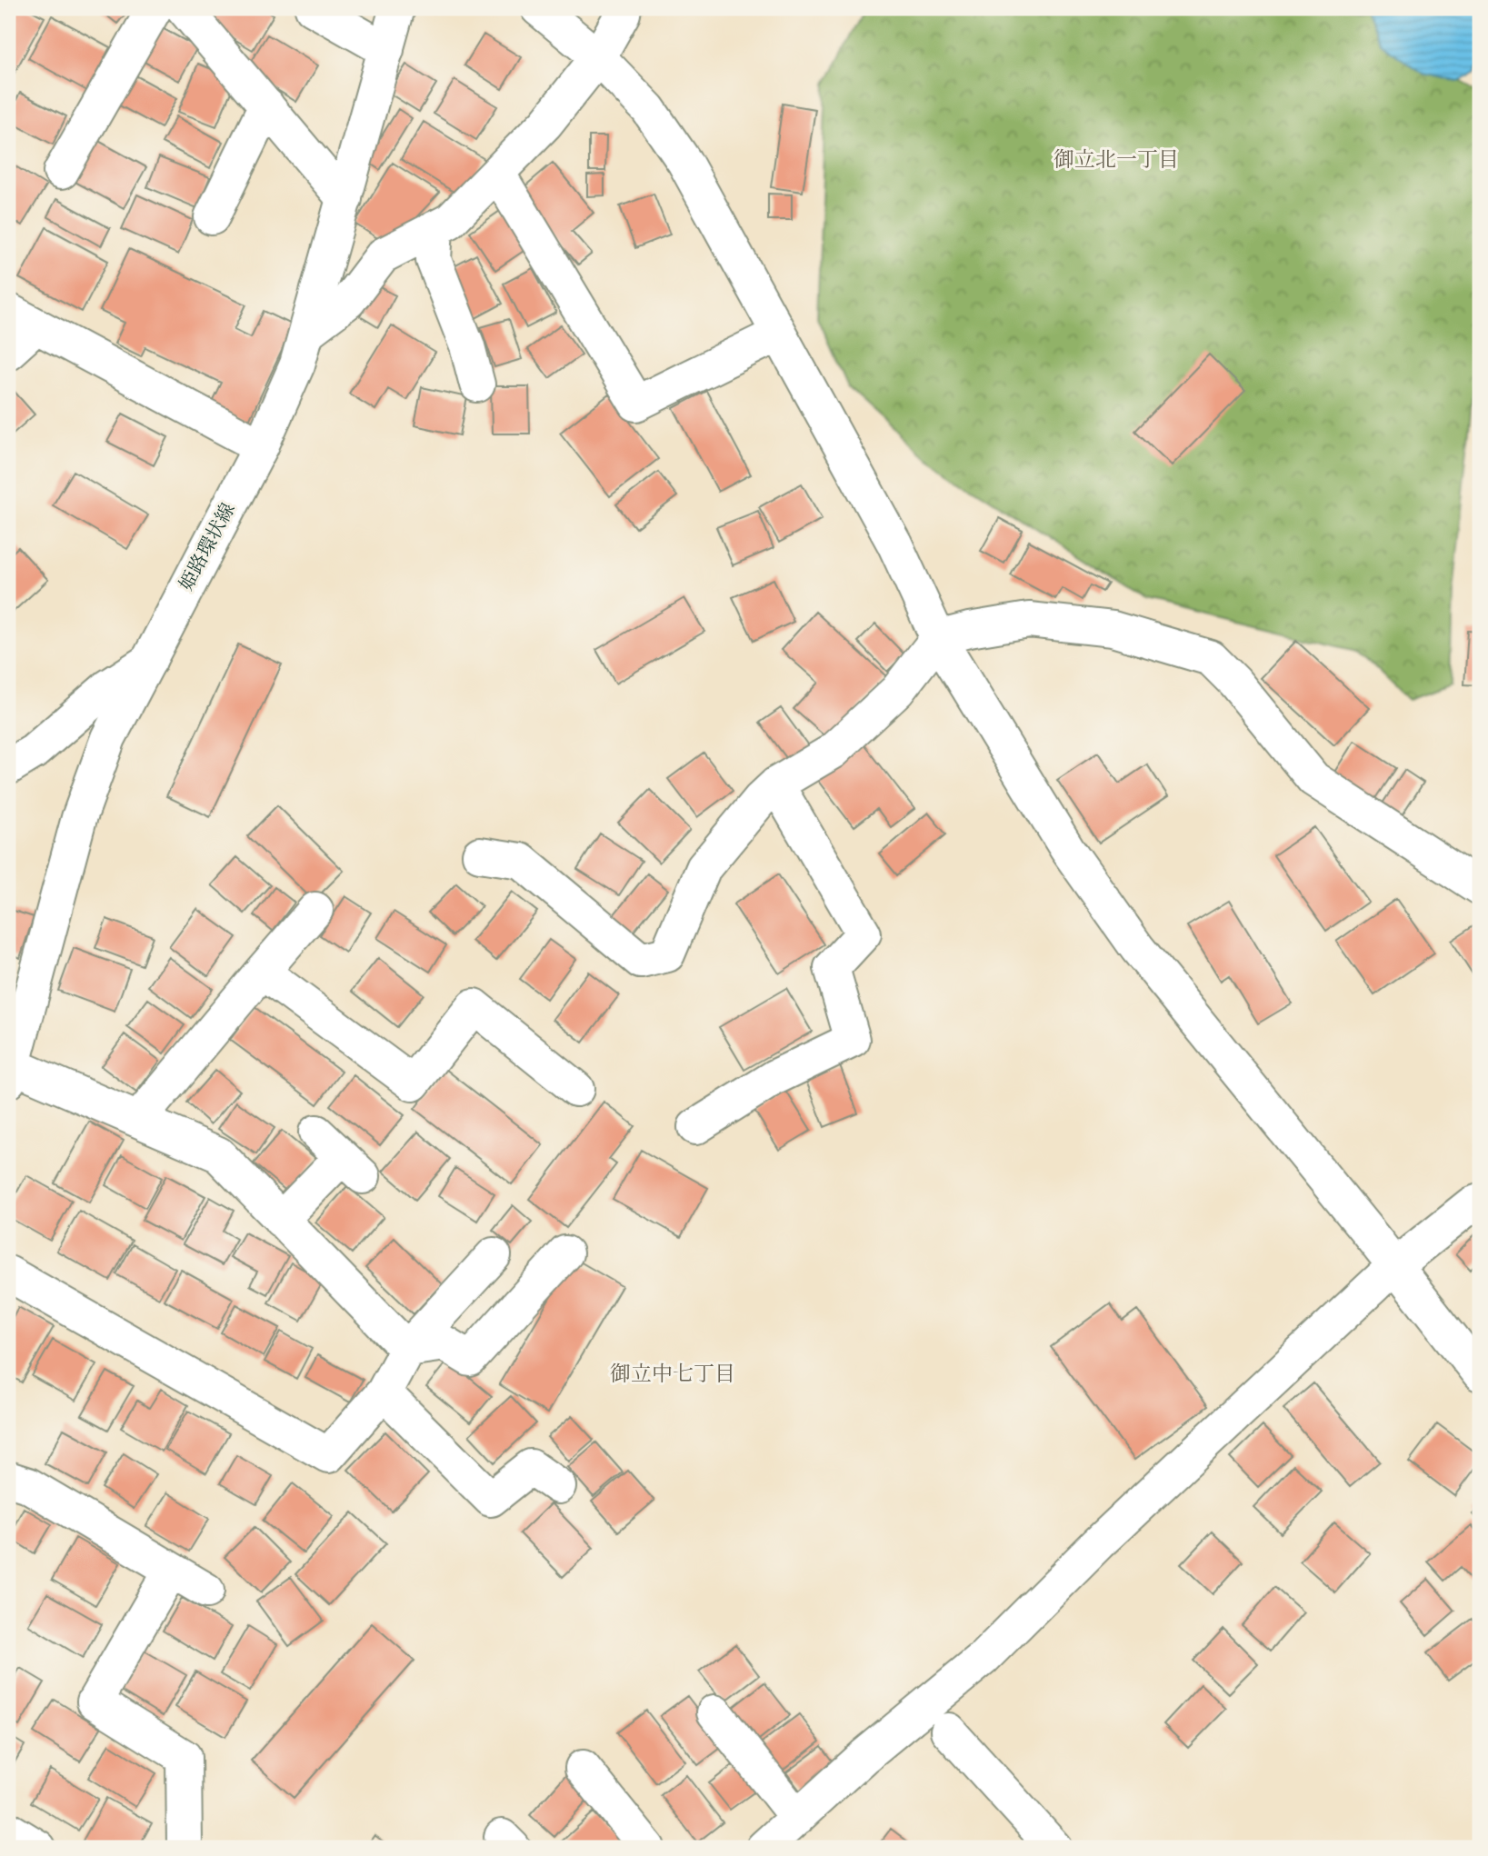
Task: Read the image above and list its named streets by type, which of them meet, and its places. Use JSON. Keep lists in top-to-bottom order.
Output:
{
  "streets": {
    "street": ["姫路環状線"]
  },
  "districts": ["御立北一丁目", "御立中七丁目"]
}
